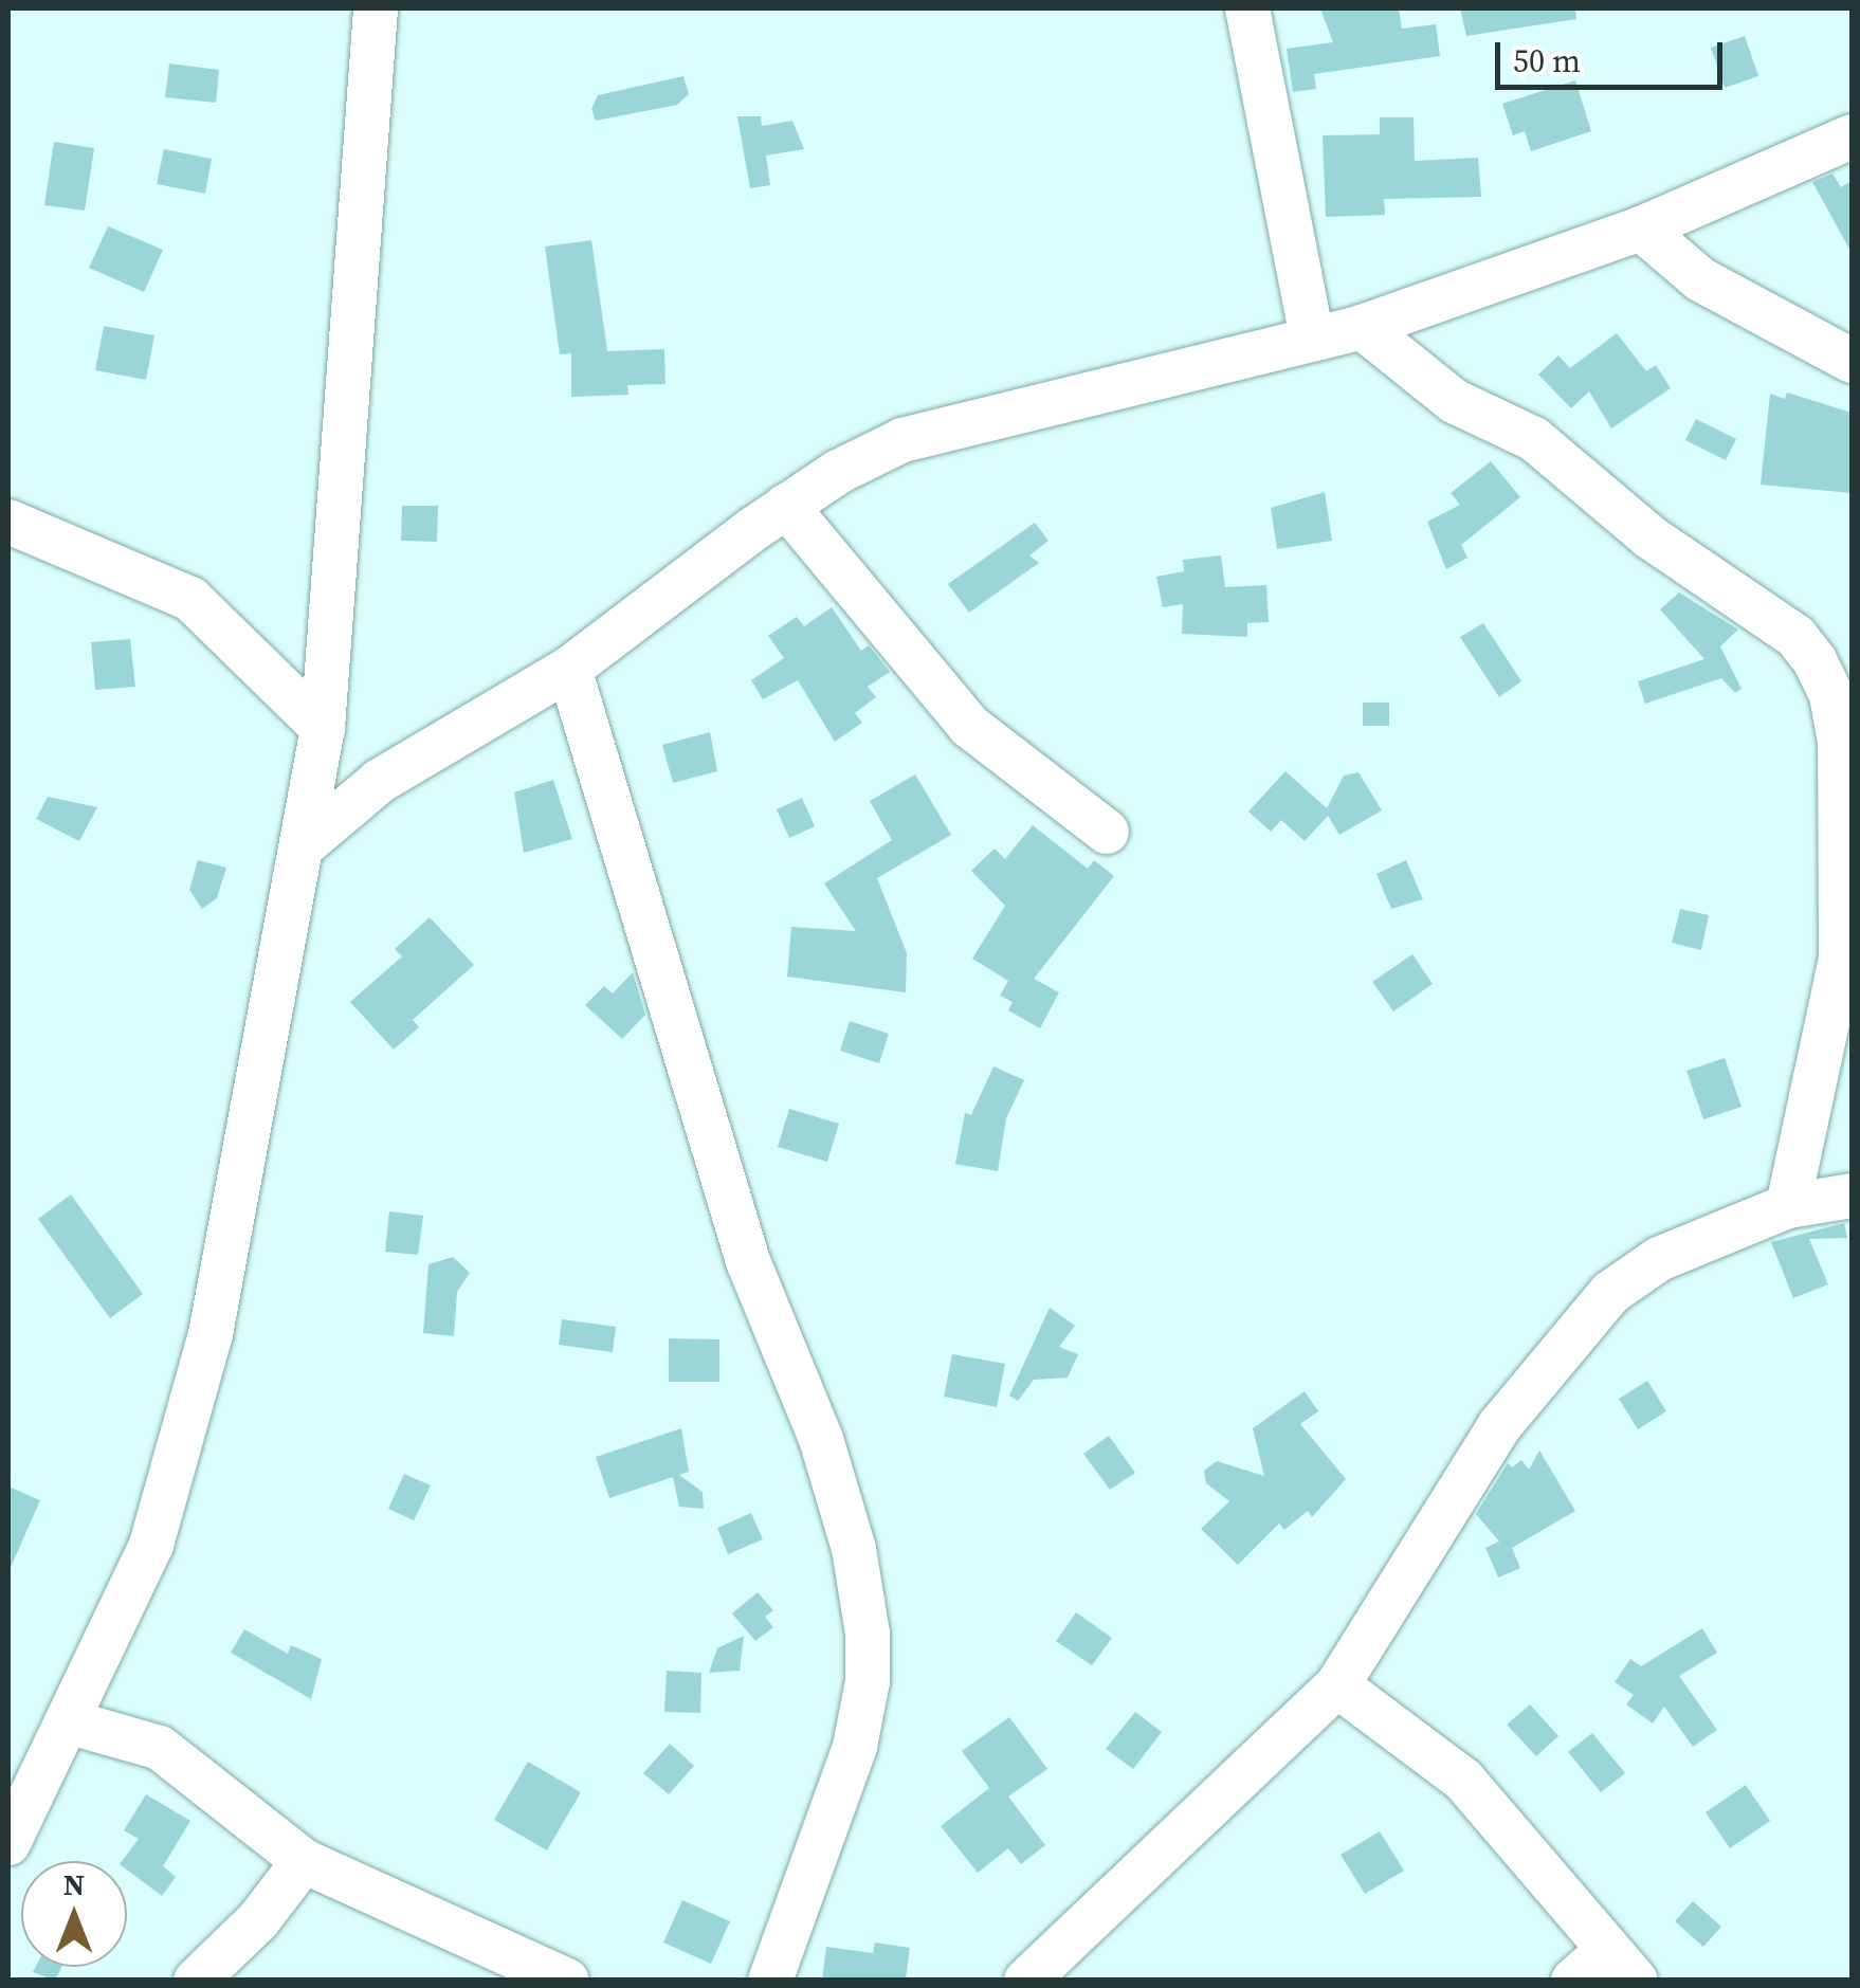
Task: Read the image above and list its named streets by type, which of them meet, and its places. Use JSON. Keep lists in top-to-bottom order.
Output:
{
  "scale_bar": "50 m",
  "north": "top"
}
